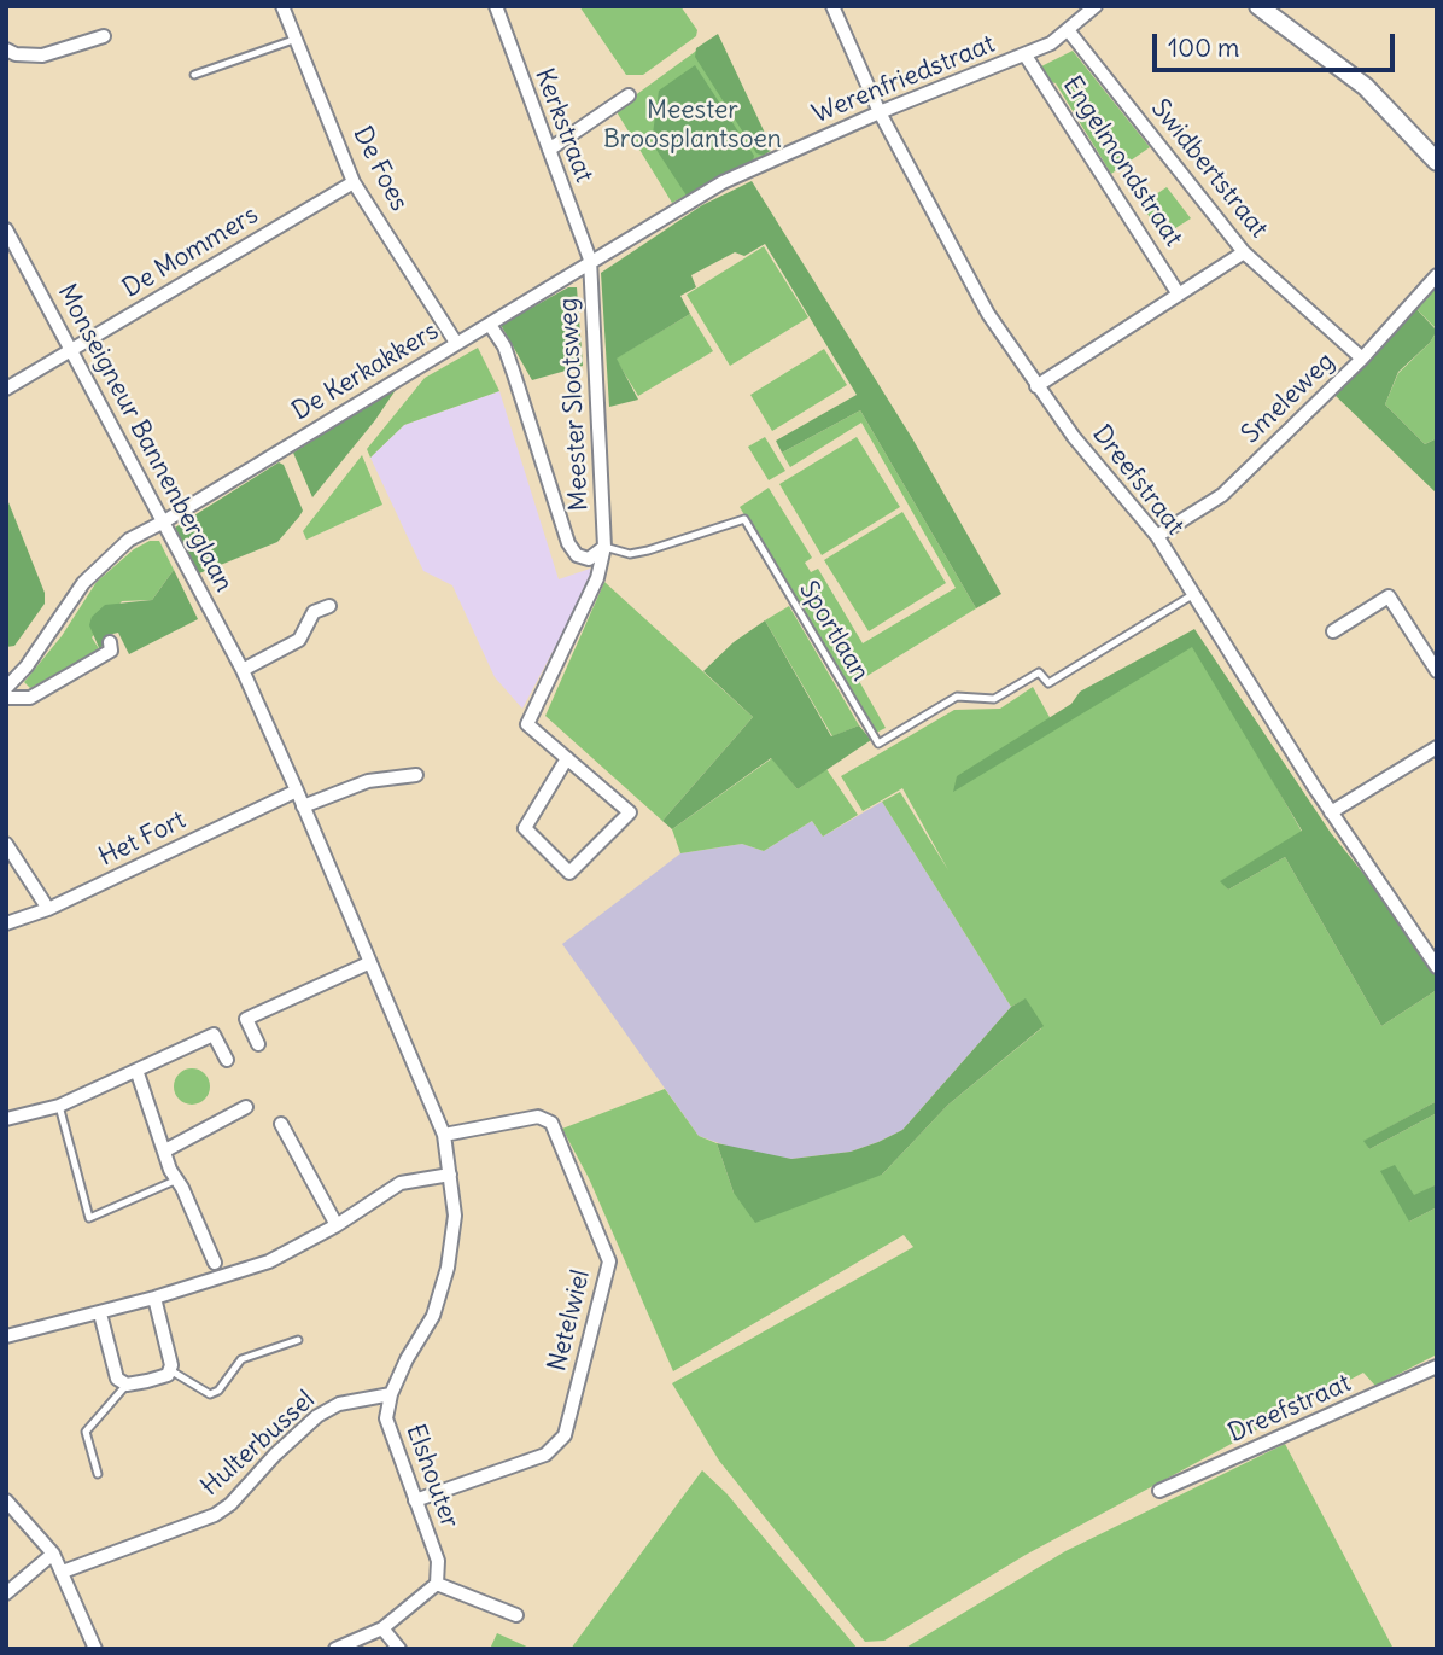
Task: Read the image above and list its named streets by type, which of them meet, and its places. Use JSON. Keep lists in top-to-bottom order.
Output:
{
  "streets": {
    "street": [
      "Werenfriedstraat",
      "Kerkstraat",
      "Engelmondstraat",
      "De Foes",
      "Swidbertstraat",
      "De Mommers",
      "De Kerkakkers",
      "Smeleweg",
      "Meester Slootsweg",
      "Monseigneur Bannenberglaan",
      "Dreefstraat",
      "Het Fort",
      "Netelwiel",
      "Hulterbussel",
      "Elshouter"
    ],
    "lane": ["Sportlaan"]
  },
  "crossings": [
    ["Werenfriedstraat", "Kerkstraat"],
    ["Werenfriedstraat", "Engelmondstraat"],
    ["Werenfriedstraat", "Swidbertstraat"],
    ["Werenfriedstraat", "De Kerkakkers"],
    ["Werenfriedstraat", "Meester Slootsweg"],
    ["Werenfriedstraat", "Dreefstraat"],
    ["Kerkstraat", "De Kerkakkers"],
    ["Kerkstraat", "Meester Slootsweg"],
    ["De Foes", "De Mommers"],
    ["De Foes", "De Kerkakkers"],
    ["Swidbertstraat", "Smeleweg"],
    ["De Mommers", "Monseigneur Bannenberglaan"],
    ["De Kerkakkers", "Meester Slootsweg"],
    ["De Kerkakkers", "Monseigneur Bannenberglaan"],
    ["Smeleweg", "Dreefstraat"],
    ["Meester Slootsweg", "Sportlaan"],
    ["Monseigneur Bannenberglaan", "Het Fort"],
    ["Monseigneur Bannenberglaan", "Netelwiel"],
    ["Monseigneur Bannenberglaan", "Elshouter"],
    ["Dreefstraat", "Sportlaan"],
    ["Netelwiel", "Elshouter"],
    ["Hulterbussel", "Elshouter"]
  ],
  "parks": ["Meester Broosplantsoen"],
  "scale_bar": "100 m"
}
